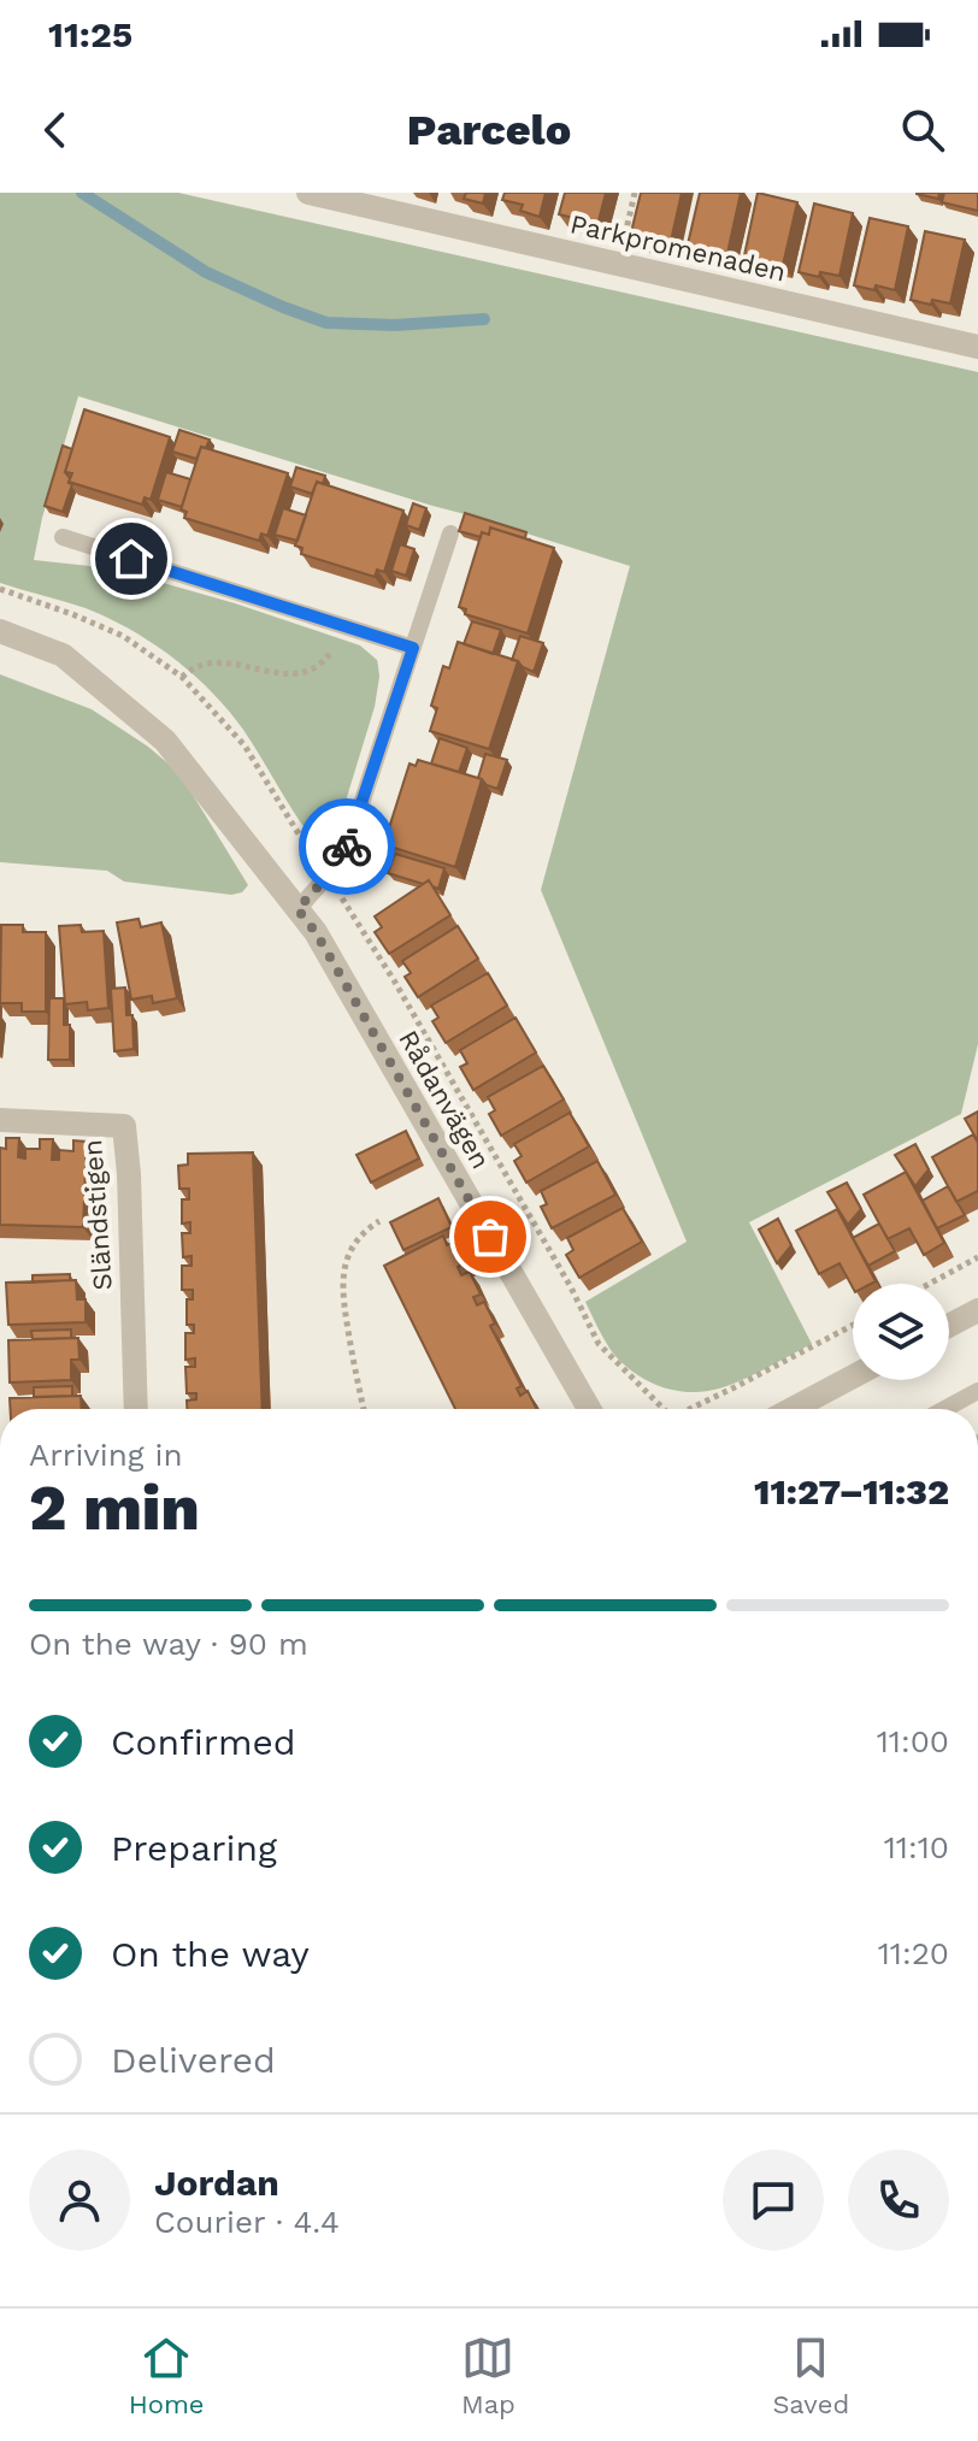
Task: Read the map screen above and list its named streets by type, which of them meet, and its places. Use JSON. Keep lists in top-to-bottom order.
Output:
{
  "streets": {
    "street": ["Parkpromenaden", "Rådanvägen", "Sländstigen"]
  },
  "page": {
    "status": "11:25",
    "header": "Parcelo",
    "heading": ["2 min", "Arriving in", "11:27–11:32"],
    "panel": ["Jordan", "Courier · 4.4"],
    "bar": "On the way · 90 m",
    "list": [
      ["Confirmed", "11:00"],
      ["Preparing", "11:10"],
      ["On the way", "11:20"],
      "Delivered"
    ],
    "tabs": ["Home", "Map", "Saved"]
  }
}
